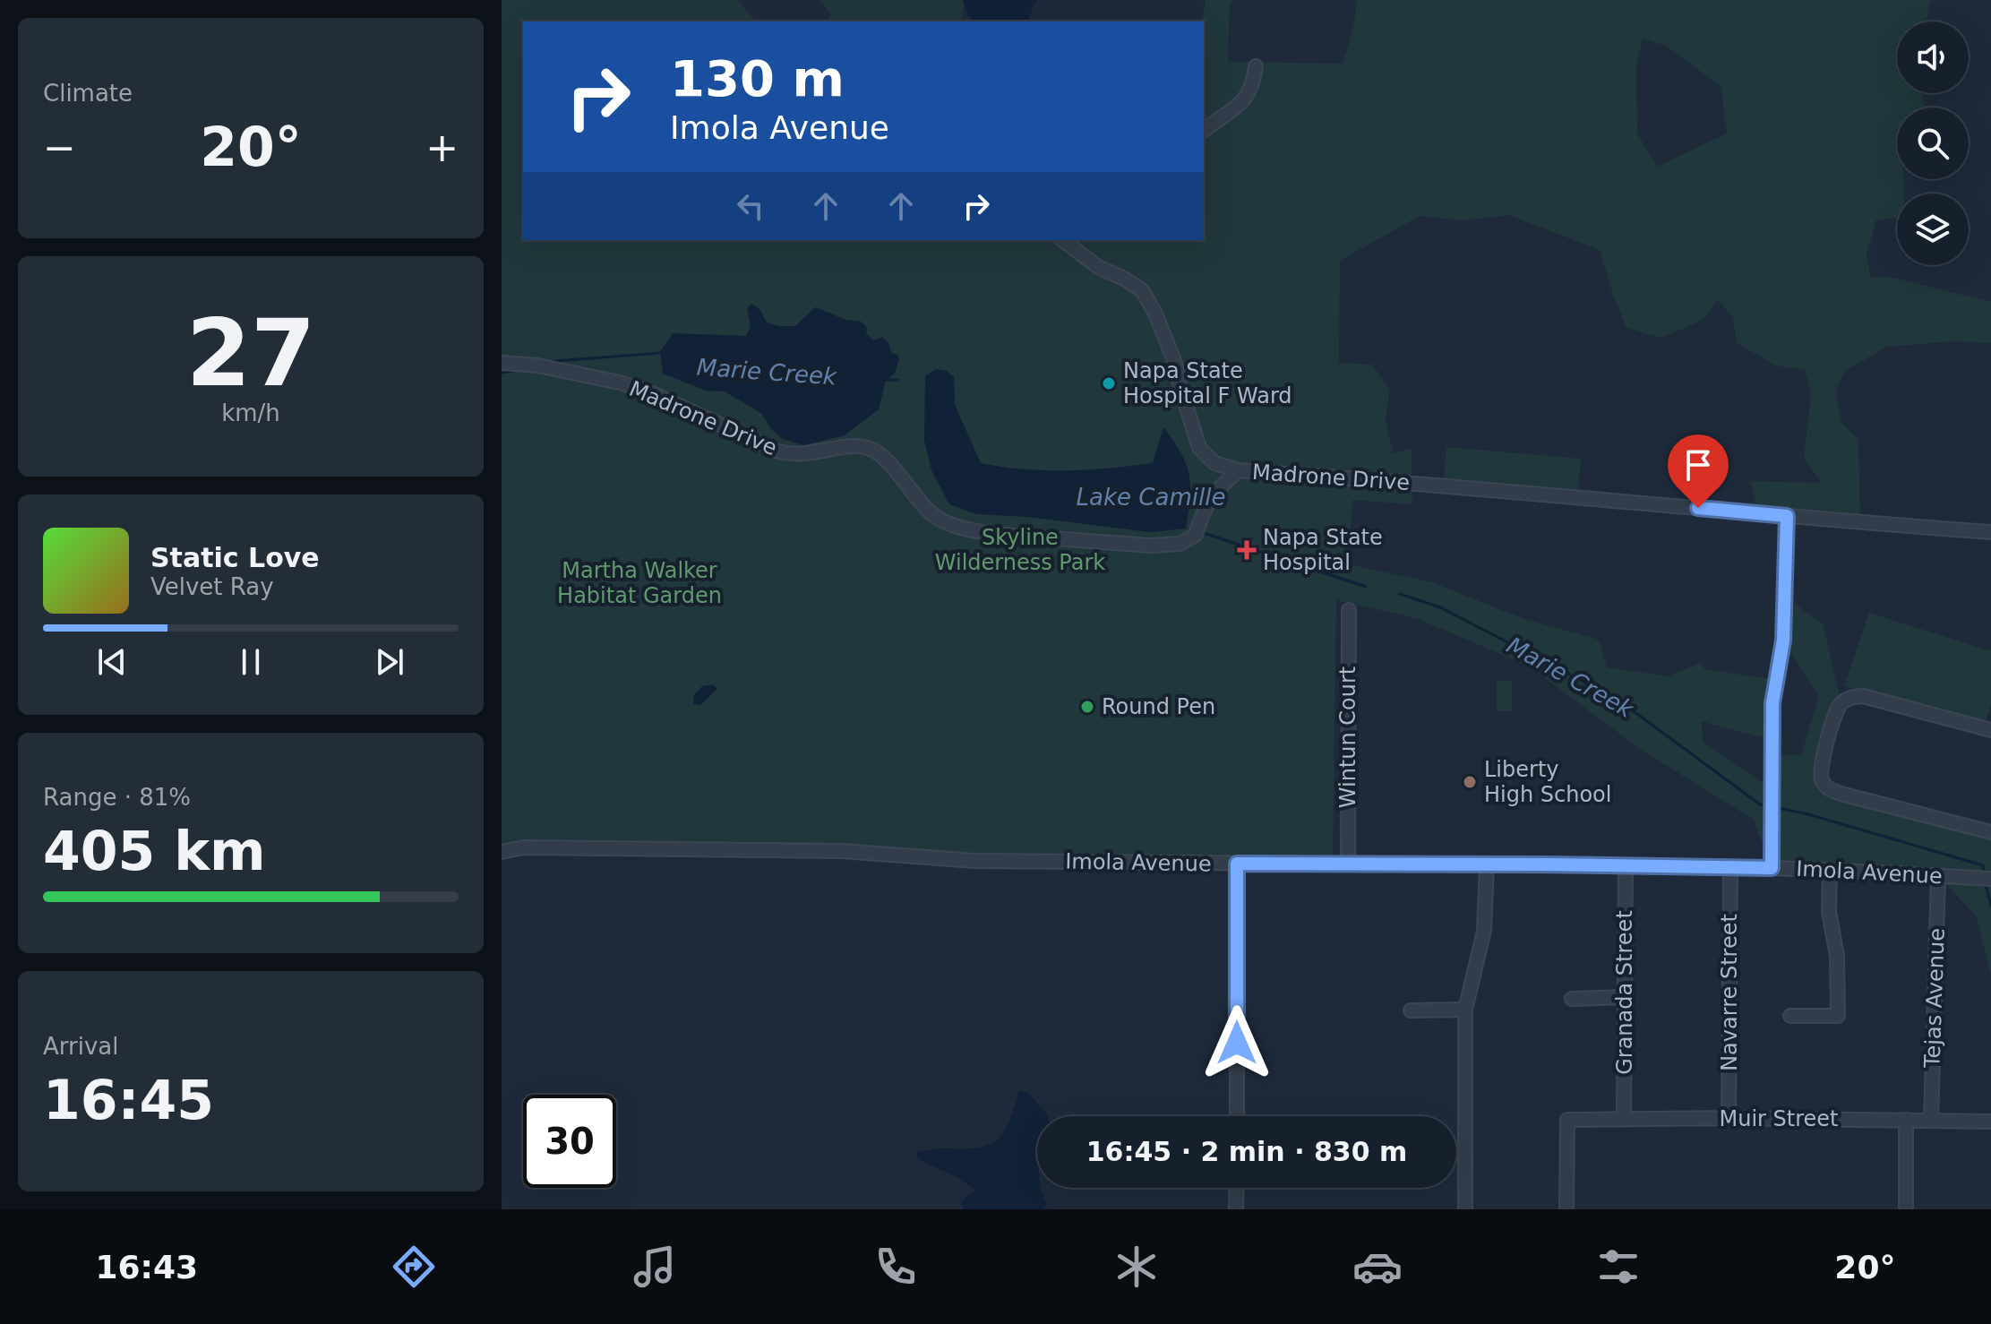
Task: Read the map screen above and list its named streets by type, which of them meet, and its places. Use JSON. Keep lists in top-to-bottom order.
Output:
{
  "streets": {
    "street": [
      "Madrone Drive",
      "Wintun Court",
      "Imola Avenue",
      "Granada Street",
      "Navarre Street",
      "Tejas Avenue",
      "Muir Street"
    ]
  },
  "crossings": [
    ["Wintun Court", "Imola Avenue"],
    ["Imola Avenue", "Granada Street"],
    ["Imola Avenue", "Navarre Street"],
    ["Imola Avenue", "Tejas Avenue"],
    ["Granada Street", "Muir Street"],
    ["Navarre Street", "Muir Street"],
    ["Tejas Avenue", "Muir Street"]
  ],
  "water": ["Marie Creek", "Lake Camille"],
  "parks": ["Skyline Wilderness Park", "Martha Walker Habitat Garden"],
  "places": {
    "other": ["Napa State Hospital F Ward", "Round Pen", "Liberty High School"],
    "health": ["Napa State Hospital"]
  },
  "page": {
    "tile": [
      "Climate",
      ["27", "km/h"],
      ["Range · 81%", "405 km"],
      ["Arrival", "16:45"]
    ],
    "turn": ["130 m", "Imola Avenue"],
    "heat": ["−", "20°", "+"],
    "song": ["Static Love", "Velvet Ray"],
    "limit": "30",
    "trip": "16:45 · 2 min · 830 m",
    "tabs": ["16:43", "20°"]
  }
}
